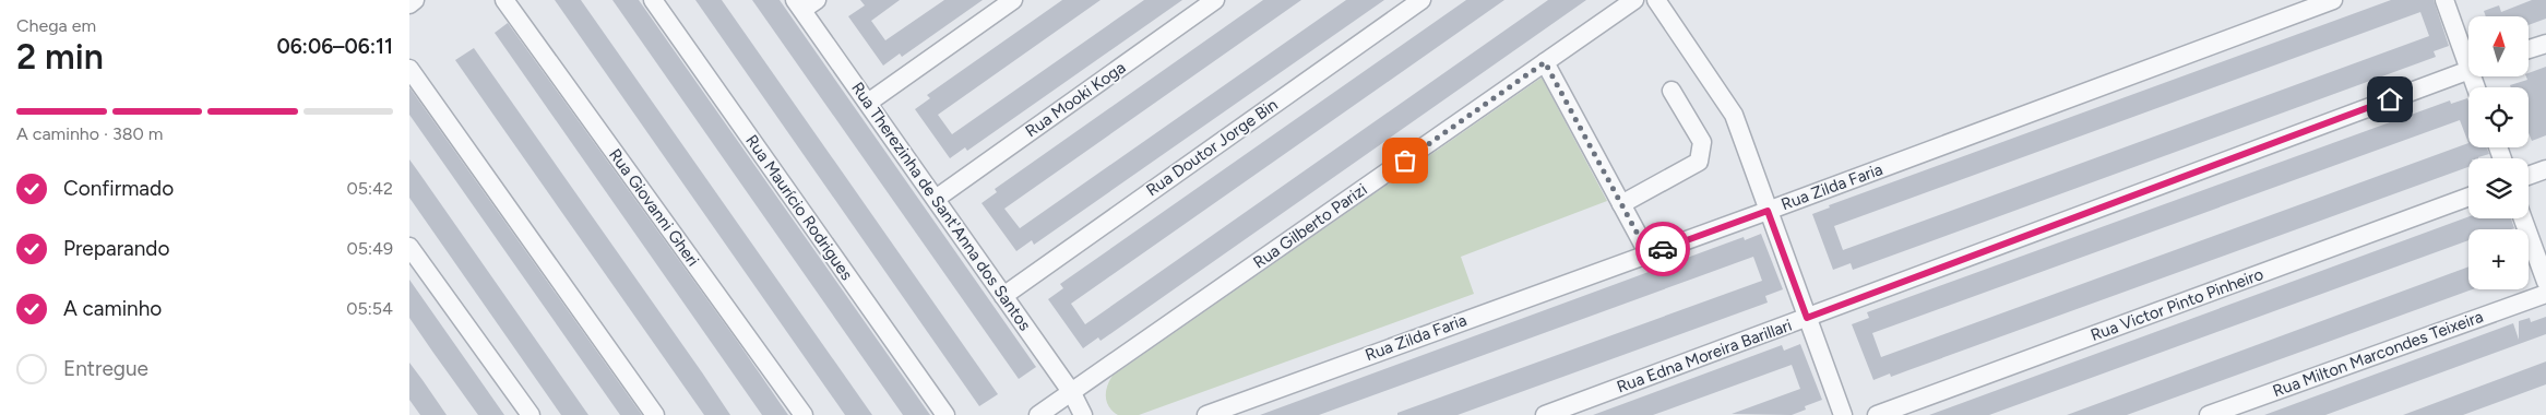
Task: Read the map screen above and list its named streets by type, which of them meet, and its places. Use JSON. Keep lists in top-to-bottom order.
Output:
{
  "streets": {
    "street": [
      "Rua Mooki Koga",
      "Rua Doutor Jorge Bin",
      "Rua Zilda Faria",
      "Rua Therezinha de Sant'Anna dos Santos",
      "Rua Giovanni Gheri",
      "Rua Maurício Rodrigues",
      "Rua Gilberto Parizi",
      "Rua Victor Pinto Pinheiro",
      "Rua Milton Marcondes Teixeira",
      "Rua Edna Moreira Barillari"
    ]
  },
  "crossings": [
    ["Rua Mooki Koga", "Rua Therezinha de Sant'Anna dos Santos"],
    ["Rua Doutor Jorge Bin", "Rua Therezinha de Sant'Anna dos Santos"],
    ["Rua Therezinha de Sant'Anna dos Santos", "Rua Gilberto Parizi"]
  ],
  "north": "top",
  "page": {
    "heading": ["2 min", "Chega em", "06:06–06:11"],
    "map_buttons": "+",
    "bar": "A caminho · 380 m",
    "list": [
      ["Confirmado", "05:42"],
      ["Preparando", "05:49"],
      ["A caminho", "05:54"],
      "Entregue"
    ]
  }
}
